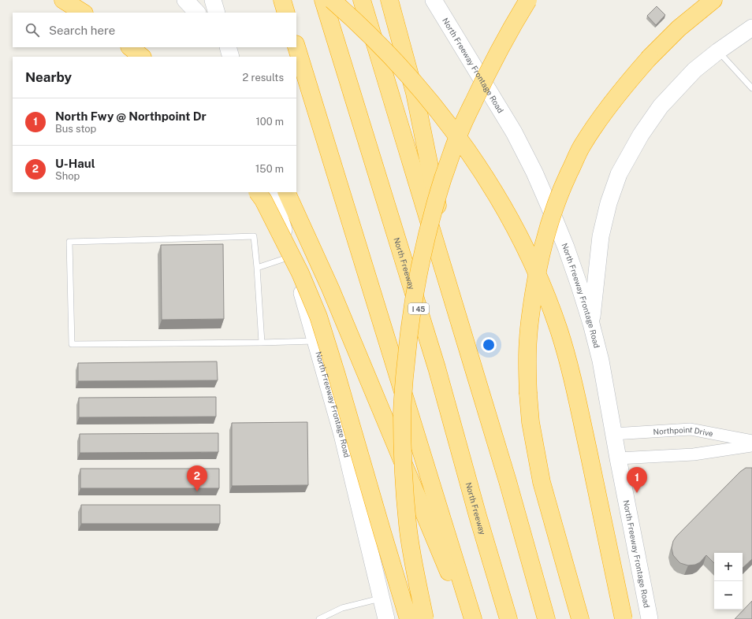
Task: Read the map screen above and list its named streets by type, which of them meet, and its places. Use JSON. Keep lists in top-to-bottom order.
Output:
{
  "streets": {
    "highway": ["North Freeway", "I 45"],
    "main road": ["North Freeway Frontage Road"],
    "street": ["Northpoint Drive"]
  },
  "crossings": [
    ["North Freeway Frontage Road", "Northpoint Drive"]
  ],
  "page": {
    "search": "Search here",
    "heading": ["Nearby", "2 results"],
    "list": [
      {
        "mark": "1",
        "name": "North Fwy @ Northpoint Dr",
        "note": "Bus stop",
        "value": "100 m"
      },
      {
        "mark": "2",
        "name": "U-Haul",
        "note": "Shop",
        "value": "150 m"
      }
    ],
    "pins": ["2", "1"],
    "map_buttons": ["+", "−"]
  }
}
